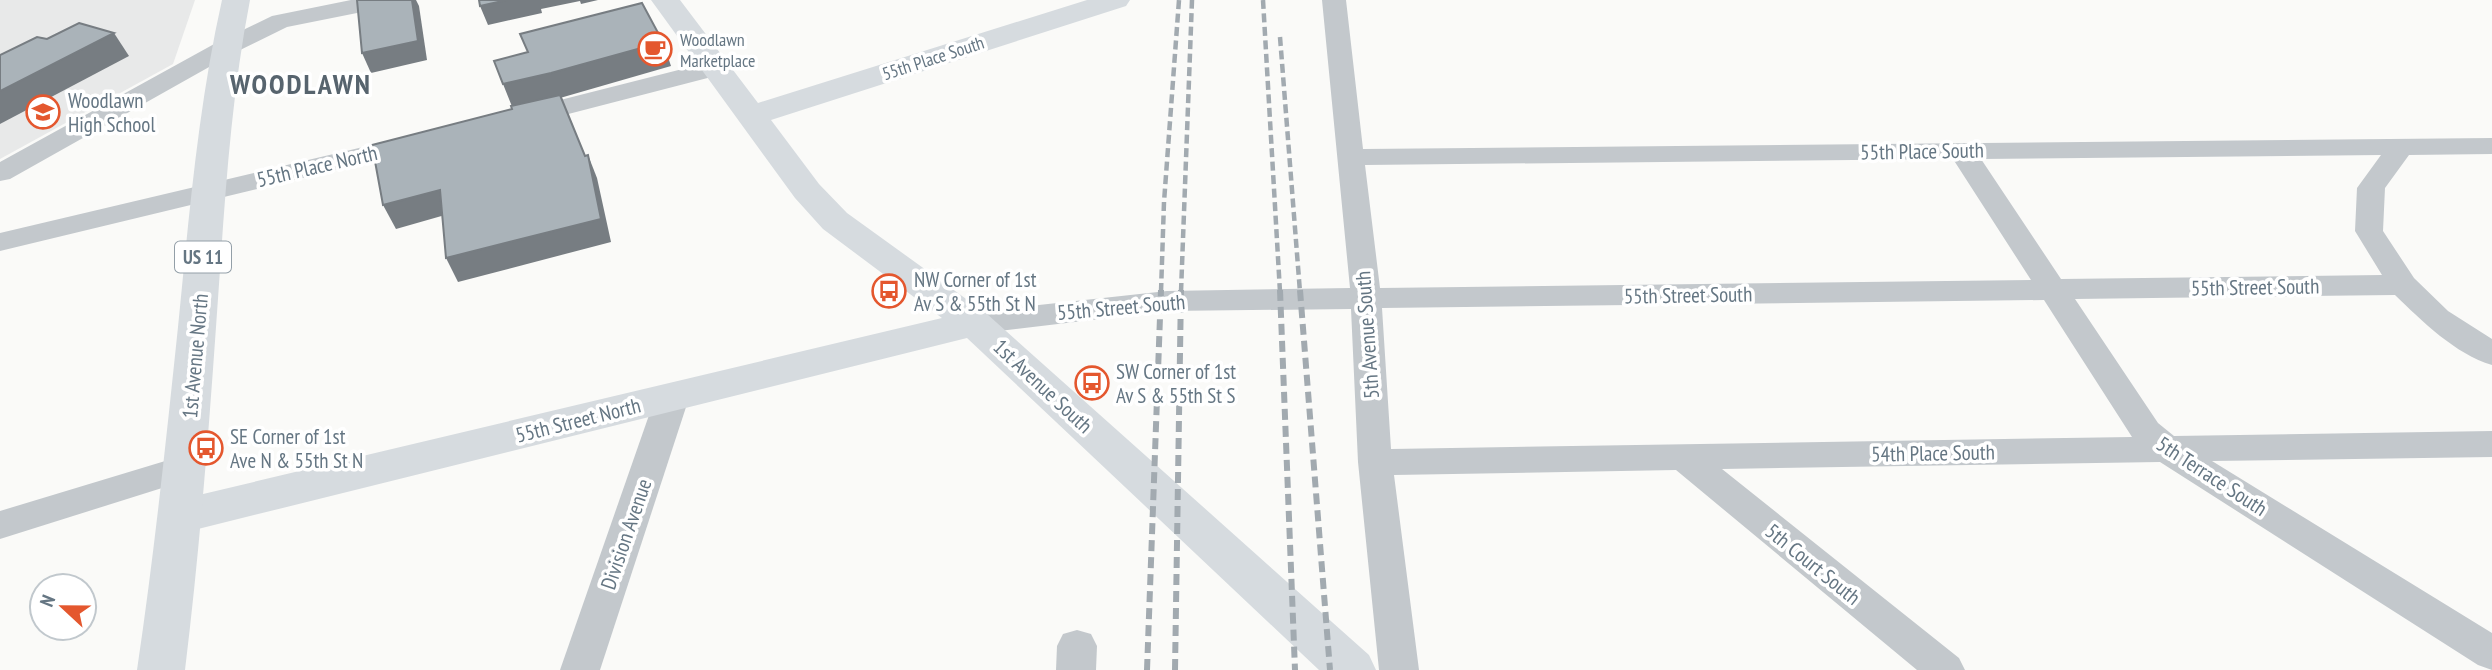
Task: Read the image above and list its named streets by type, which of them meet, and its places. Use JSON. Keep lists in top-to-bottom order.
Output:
{
  "streets": {
    "street": [
      "55th Place South",
      "55th Place North",
      "US 11",
      "55th Street South",
      "5th Avenue South",
      "1st Avenue North",
      "1st Avenue South",
      "55th Street North",
      "54th Place South",
      "5th Terrace South",
      "Division Avenue",
      "5th Court South"
    ]
  },
  "crossings": [
    ["55th Place South", "5th Avenue South"],
    ["55th Place South", "1st Avenue South"],
    ["55th Place South", "5th Terrace South"],
    ["55th Place North", "1st Avenue North"],
    ["55th Street South", "5th Avenue South"],
    ["55th Street South", "1st Avenue South"],
    ["55th Street South", "55th Street North"],
    ["55th Street South", "5th Terrace South"],
    ["5th Avenue South", "54th Place South"],
    ["1st Avenue North", "55th Street North"],
    ["1st Avenue South", "55th Street North"],
    ["55th Street North", "Division Avenue"],
    ["54th Place South", "5th Terrace South"],
    ["54th Place South", "5th Court South"]
  ],
  "districts": ["WOODLAWN"],
  "places": {
    "cafe": ["Woodlawn Marketplace"],
    "school or university": ["Woodlawn High School"],
    "bus stop": ["NW Corner of 1st Av S & 55th St N", "SW Corner of 1st Av S & 55th St S", "SE Corner of 1st Ave N & 55th St N"]
  },
  "north": "left"
}
